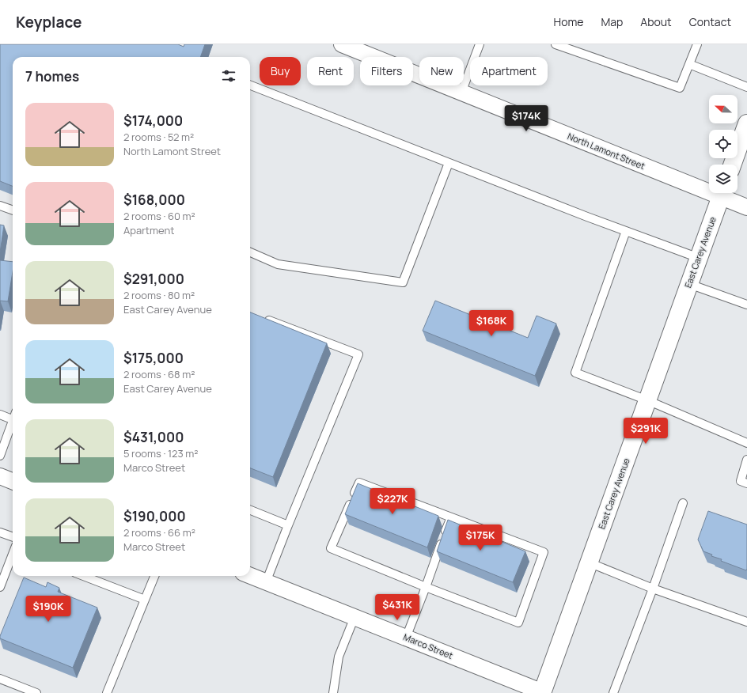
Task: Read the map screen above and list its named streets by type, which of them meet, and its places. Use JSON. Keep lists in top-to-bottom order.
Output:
{
  "streets": {
    "main road": ["East Carey Avenue"],
    "street": ["North Lamont Street", "Marco Street"]
  },
  "crossings": [
    ["East Carey Avenue", "Marco Street"]
  ],
  "north": "left",
  "page": {
    "header": "Keyplace",
    "nav": [
      "Home",
      "Map",
      "About",
      "Contact"
    ],
    "chip": [
      "Buy",
      "Rent",
      "Filters",
      "New",
      "Apartment"
    ],
    "heading": "7 homes",
    "list": [
      {
        "name": "$174,000",
        "note": "2 rooms · 52 m² · North Lamont Street"
      },
      {
        "name": "$168,000",
        "note": "2 rooms · 60 m² · Apartment"
      },
      {
        "name": "$291,000",
        "note": "2 rooms · 80 m² · East Carey Avenue"
      },
      {
        "name": "$175,000",
        "note": "2 rooms · 68 m² · East Carey Avenue"
      },
      {
        "name": "$431,000",
        "note": "5 rooms · 123 m² · Marco Street"
      },
      {
        "name": "$190,000",
        "note": "2 rooms · 66 m² · Marco Street"
      }
    ],
    "price": [
      "$174K",
      "$168K",
      "$291K",
      "$227K",
      "$175K",
      "$431K",
      "$190K"
    ]
  }
}
